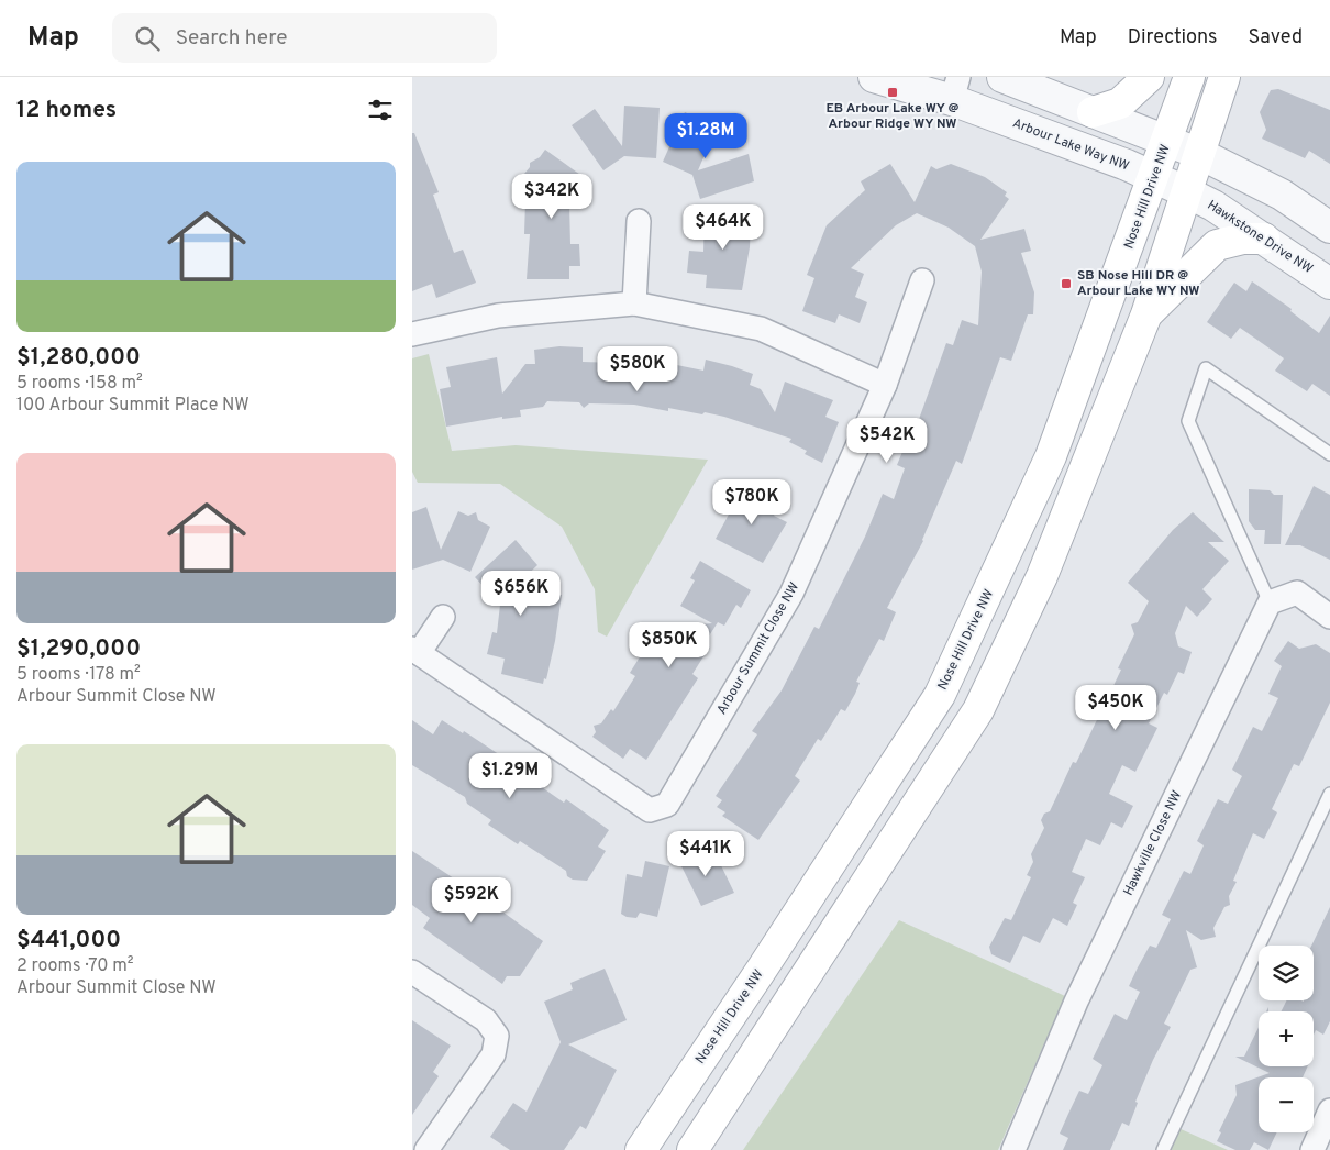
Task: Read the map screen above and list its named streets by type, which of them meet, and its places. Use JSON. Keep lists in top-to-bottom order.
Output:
{
  "streets": {
    "main road": ["Nose Hill Drive NW"],
    "street": [
      "Arbour Lake Way NW",
      "Hawkstone Drive NW",
      "Arbour Summit Close NW",
      "Hawkville Close NW"
    ]
  },
  "crossings": [
    ["Arbour Lake Way NW", "Nose Hill Drive NW"],
    ["Arbour Lake Way NW", "Hawkstone Drive NW"]
  ],
  "places": {
    "transit": ["EB Arbour Lake WY @ Arbour Ridge WY NW", "SB Nose Hill DR @ Arbour Lake WY NW"]
  },
  "page": {
    "header": "Map",
    "search": "Search here",
    "nav": ["Map", "Directions", "Saved"],
    "heading": "12 homes",
    "price": [
      "$1.28M",
      "$342K",
      "$464K",
      "$580K",
      "$542K",
      "$780K",
      "$656K",
      "$850K",
      "$450K",
      "$1.29M",
      "$441K",
      "$592K"
    ],
    "list": [
      {
        "name": "$1,280,000",
        "note": "5 rooms · 158 m² · 100 Arbour Summit Place NW"
      },
      {
        "name": "$1,290,000",
        "note": "5 rooms · 178 m² · Arbour Summit Close NW"
      },
      {
        "name": "$441,000",
        "note": "2 rooms · 70 m² · Arbour Summit Close NW"
      }
    ],
    "map_buttons": ["+", "−"]
  }
}
